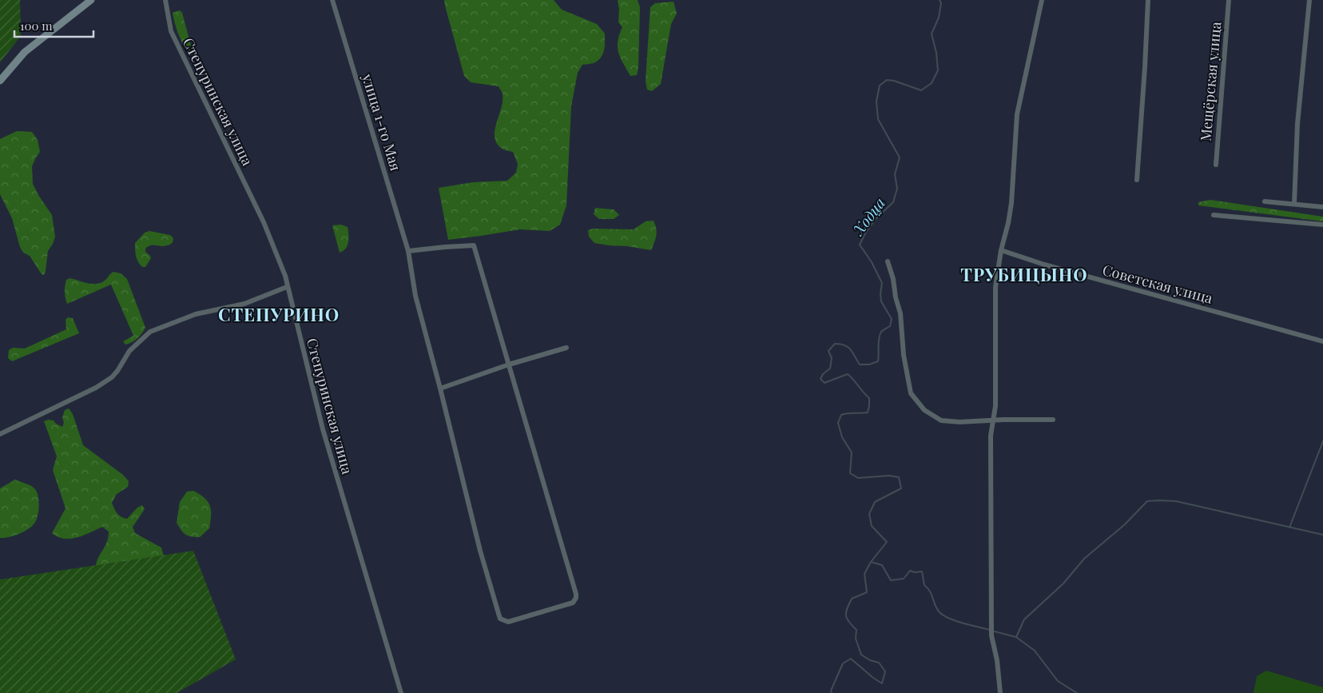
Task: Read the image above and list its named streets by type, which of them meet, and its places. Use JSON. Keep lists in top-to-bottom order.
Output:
{
  "streets": {
    "street": [
      "Мещёрская улица",
      "Степуринская улица",
      "улица 1-го Мая",
      "Советская улица"
    ]
  },
  "districts": ["ТРУБИЦЫНО", "СТЕПУРИНО"],
  "water": ["Ходца"],
  "scale_bar": "100 m"
}
